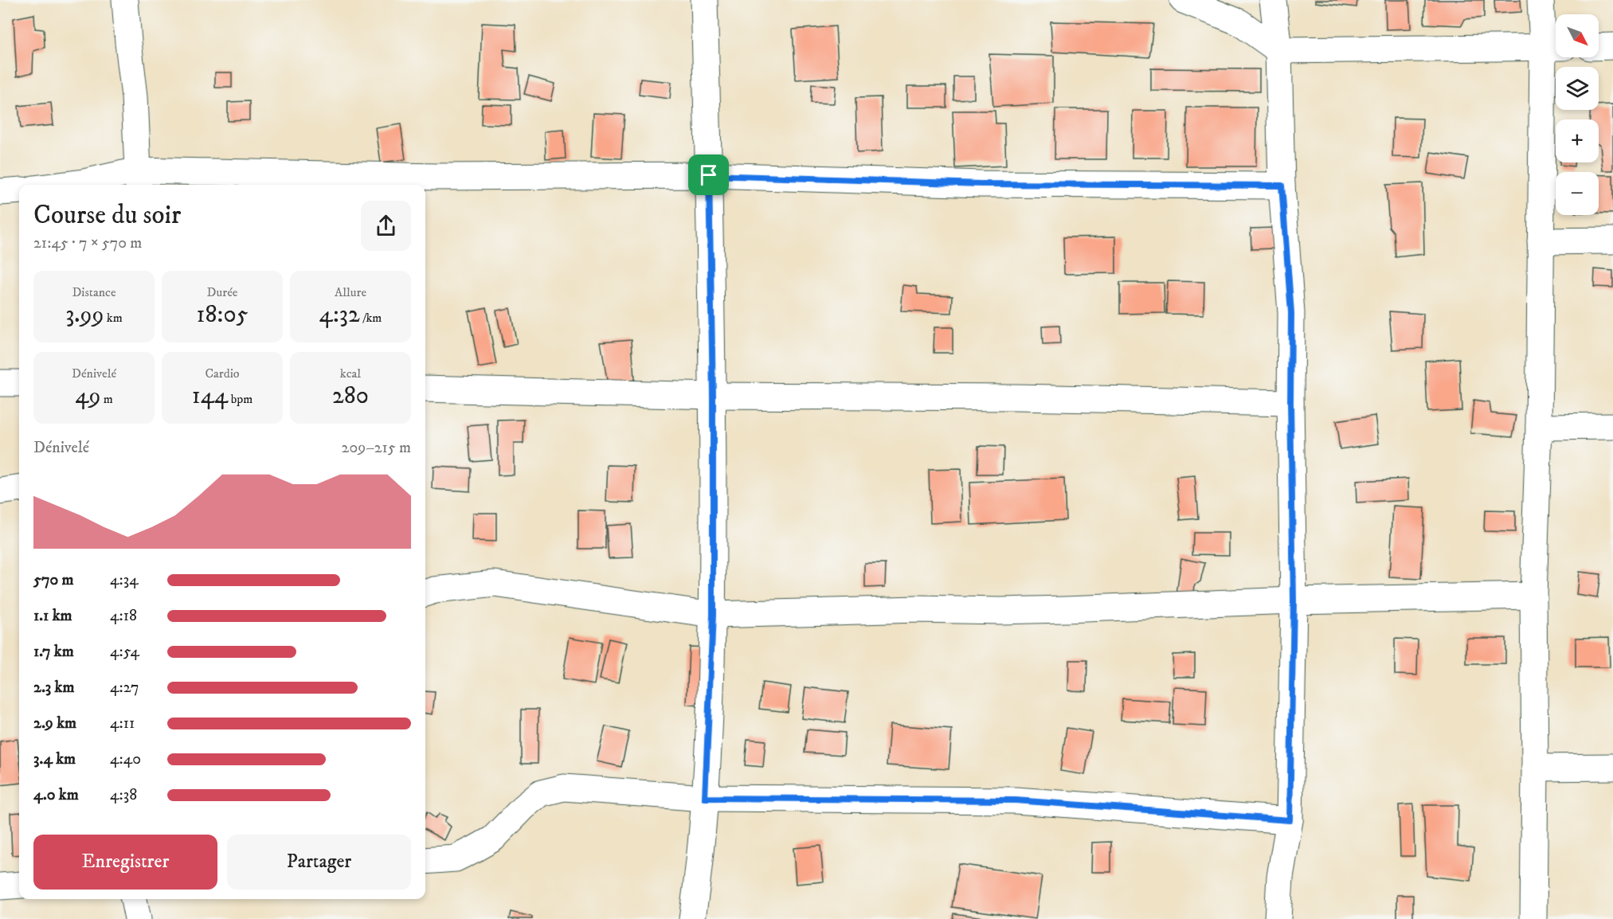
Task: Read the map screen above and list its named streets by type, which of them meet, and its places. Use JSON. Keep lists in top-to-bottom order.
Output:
{
  "north": "bottom right",
  "page": {
    "map_buttons": ["+", "−"],
    "heading": ["Course du soir", "21:45 · 7 × 570 m"],
    "stats": [
      ["Distance", "3.99 km"],
      ["Durée", "18:05"],
      ["Allure", "4:32 /km"],
      ["Dénivelé", "49 m"],
      ["Cardio", "144 bpm"],
      ["kcal", "280"]
    ],
    "chart": ["Dénivelé", "209–215 m"],
    "list": [
      {
        "name": "570 m",
        "note": "4:34"
      },
      {
        "name": "1.1 km",
        "note": "4:18"
      },
      {
        "name": "1.7 km",
        "note": "4:54"
      },
      {
        "name": "2.3 km",
        "note": "4:27"
      },
      {
        "name": "2.9 km",
        "note": "4:11"
      },
      {
        "name": "3.4 km",
        "note": "4:40"
      },
      {
        "name": "4.0 km",
        "note": "4:38"
      }
    ],
    "buttons": ["Enregistrer", "Partager"]
  }
}
